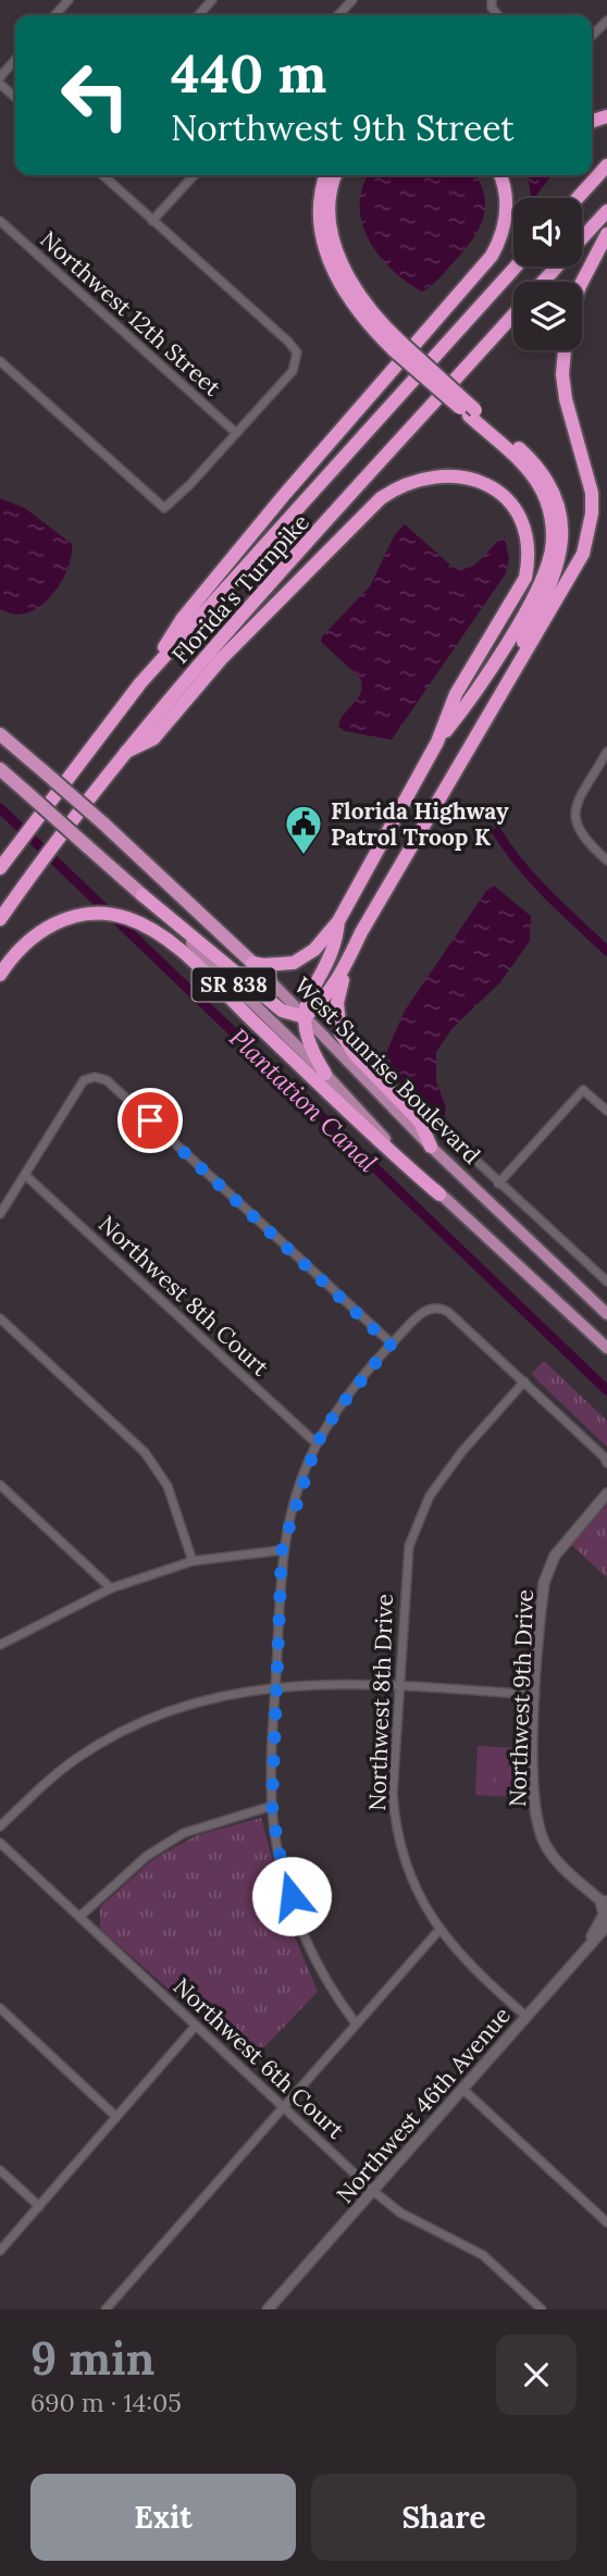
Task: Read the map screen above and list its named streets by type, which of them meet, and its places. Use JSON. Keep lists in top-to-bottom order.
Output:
{
  "streets": {
    "highway": ["Florida's Turnpike", "SR 838", "West Sunrise Boulevard"],
    "street": [
      "Northwest 12th Street",
      "Northwest 8th Court",
      "Northwest 9th Drive",
      "Northwest 8th Drive",
      "Northwest 6th Court",
      "Northwest 46th Avenue"
    ]
  },
  "crossings": [
    ["Northwest 9th Drive", "Northwest 46th Avenue"],
    ["Northwest 8th Drive", "Northwest 46th Avenue"],
    ["Northwest 6th Court", "Northwest 46th Avenue"]
  ],
  "water": ["Plantation Canal"],
  "places": {
    "public building": ["Florida Highway Patrol Troop K"]
  },
  "page": {
    "turn": ["440 m", "Northwest 9th Street"],
    "heading": ["9 min", "690 m · 14:05"],
    "buttons": ["Exit", "Share"]
  }
}
